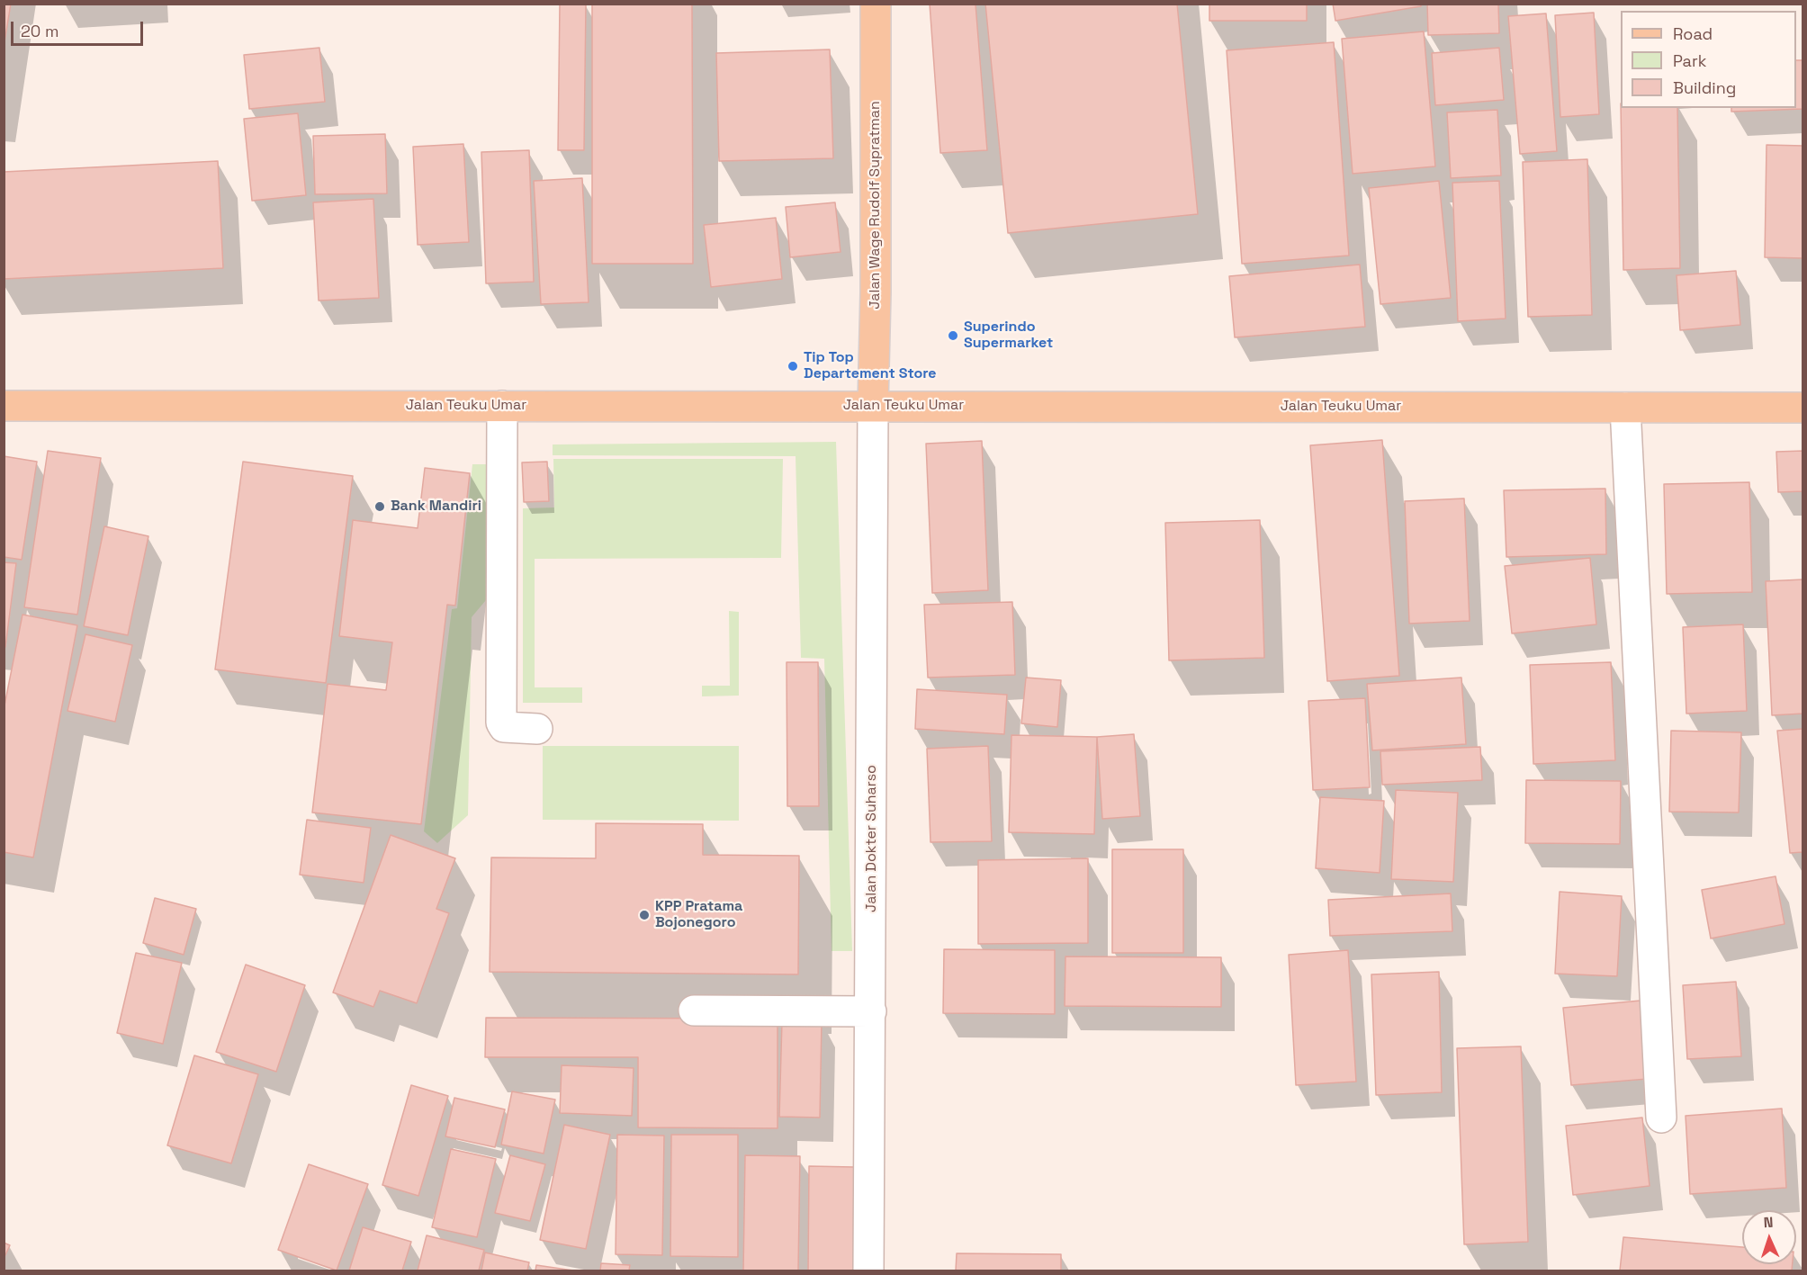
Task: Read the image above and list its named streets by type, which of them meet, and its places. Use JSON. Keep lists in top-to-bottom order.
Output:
{
  "streets": {
    "main road": ["Jalan Wage Rudolf Supratman", "Jalan Teuku Umar"],
    "street": ["Jalan Dokter Suharso"]
  },
  "crossings": [
    ["Jalan Wage Rudolf Supratman", "Jalan Teuku Umar"],
    ["Jalan Wage Rudolf Supratman", "Jalan Dokter Suharso"],
    ["Jalan Teuku Umar", "Jalan Dokter Suharso"]
  ],
  "places": [
    "Superindo Supermarket",
    "Tip Top Departement Store",
    "Bank Mandiri",
    "KPP Pratama Bojonegoro"
  ],
  "legend": ["Road", "Park", "Building"],
  "scale_bar": "20 m",
  "north": "top"
}
